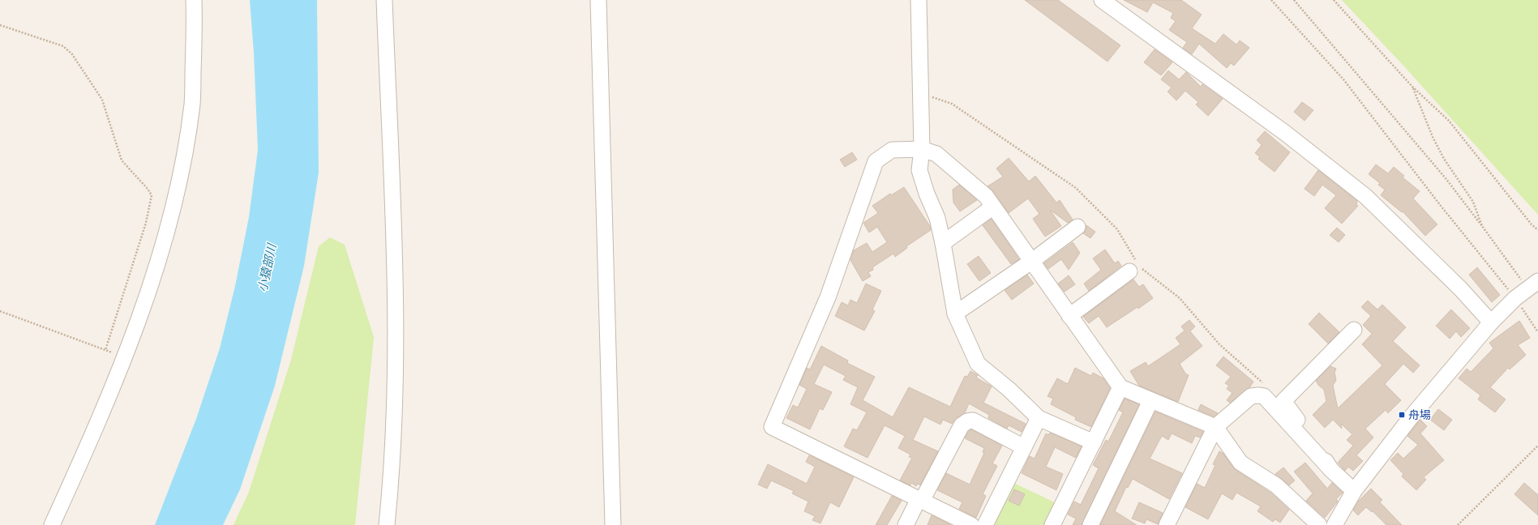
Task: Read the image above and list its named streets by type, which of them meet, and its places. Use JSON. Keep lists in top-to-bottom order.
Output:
{
  "water": ["小猿部川"],
  "places": {
    "transit": ["舟場"]
  }
}
